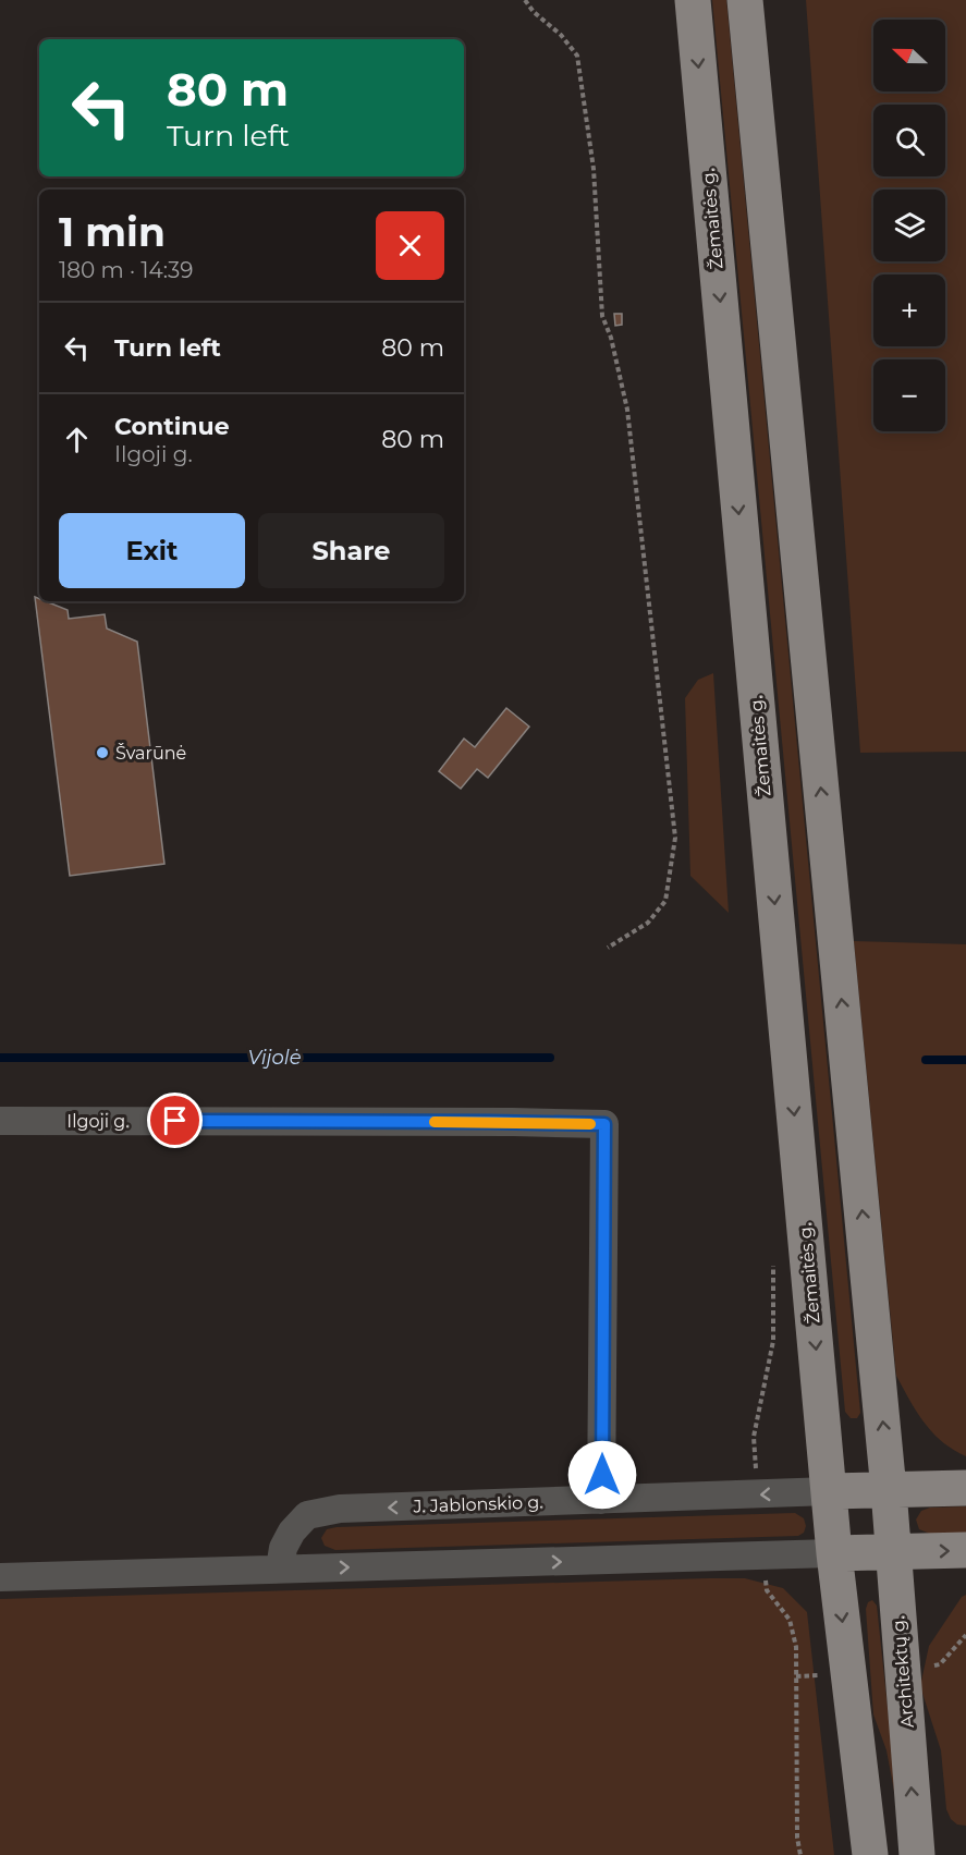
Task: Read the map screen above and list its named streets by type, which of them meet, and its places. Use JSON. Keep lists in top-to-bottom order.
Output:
{
  "streets": {
    "main road": ["Žemaitės g.", "Architektų g."],
    "street": ["Ilgoji g.", "J. Jablonskio g."]
  },
  "crossings": [
    ["Žemaitės g.", "J. Jablonskio g."],
    ["Ilgoji g.", "J. Jablonskio g."]
  ],
  "water": ["Vijolė"],
  "places": ["Švarūnė"],
  "north": "left",
  "page": {
    "map_buttons": ["+", "−"],
    "turn": ["80 m", "Turn left"],
    "heading": ["1 min", "180 m · 14:39"],
    "list": [
      {
        "name": "Turn left",
        "value": "80 m"
      },
      {
        "name": "Continue",
        "note": "Ilgoji g.",
        "value": "80 m"
      }
    ],
    "buttons": ["Exit", "Share"]
  }
}
